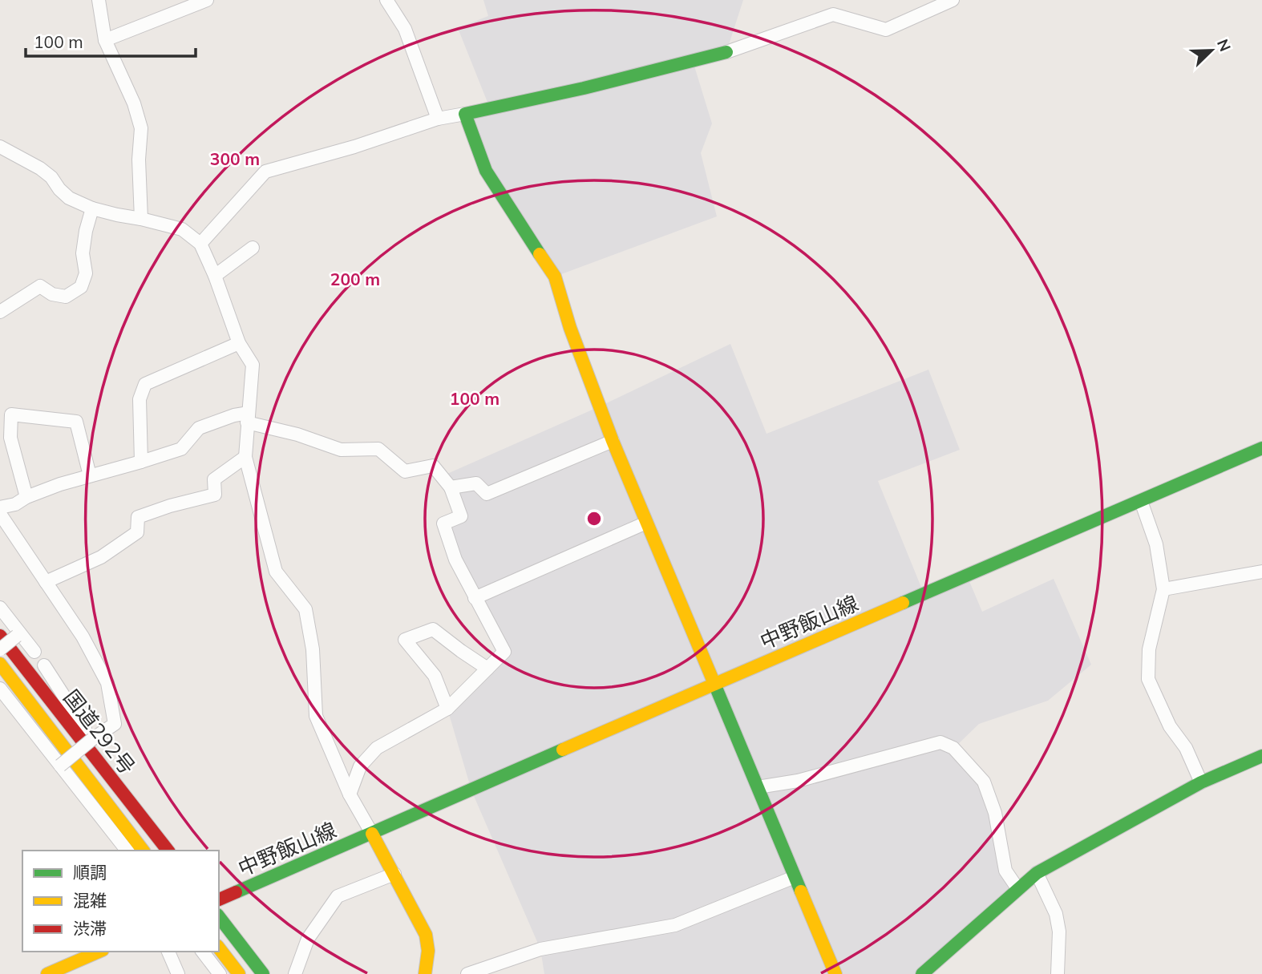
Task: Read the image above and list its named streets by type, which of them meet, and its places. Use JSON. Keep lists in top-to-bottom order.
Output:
{
  "streets": {
    "main road": ["中野飯山線", "国道292号"]
  },
  "legend": ["順調", "混雑", "渋滞"],
  "scale_bar": "100 m",
  "north": "top right",
  "rings": ["300 m", "200 m", "100 m"]
}
